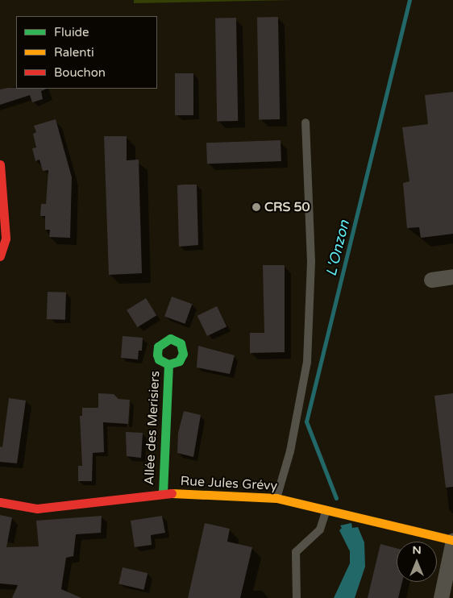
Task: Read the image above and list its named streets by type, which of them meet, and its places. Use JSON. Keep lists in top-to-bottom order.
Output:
{
  "streets": {
    "street": ["Allée des Merisiers", "Rue Jules Grévy"]
  },
  "crossings": [
    ["Allée des Merisiers", "Rue Jules Grévy"]
  ],
  "water": ["L'Onzon"],
  "places": ["CRS 50"],
  "legend": ["Fluide", "Ralenti", "Bouchon"],
  "north": "top"
}
